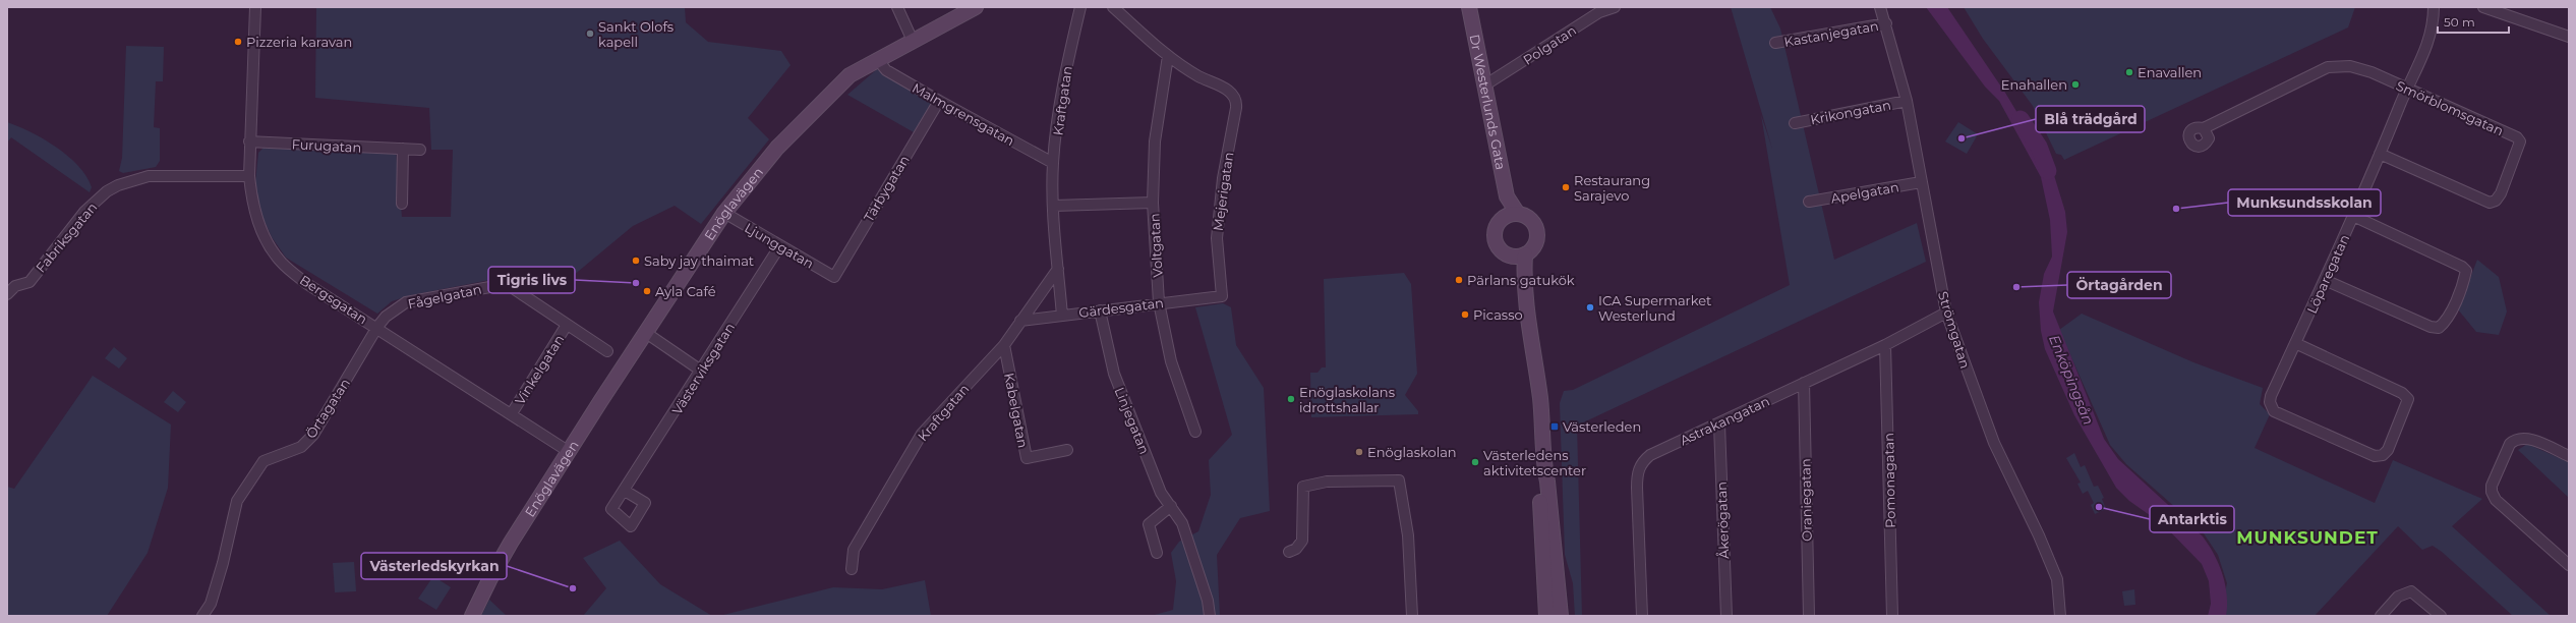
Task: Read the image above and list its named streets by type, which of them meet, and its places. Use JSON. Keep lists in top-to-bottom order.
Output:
{
  "streets": {
    "main road": ["Dr Westerlunds Gata", "Enöglavägen"],
    "street": [
      "Kastanjegatan",
      "Polgatan",
      "Kraftgatan",
      "Smörblomsgatan",
      "Krikongatan",
      "Malmgrensgatan",
      "Furugatan",
      "Tärbygatan",
      "Mejerigatan",
      "Apelgatan",
      "Fabriksgatan",
      "Ljunggatan",
      "Voltgatan",
      "Löparegatan",
      "Fågelgatan",
      "Bergsgatan",
      "Gärdesgatan",
      "Strömgatan",
      "Västerviksgatan",
      "Vinkelgatan",
      "Örtagatan",
      "Kabelgatan",
      "Linjegatan",
      "Astrakangatan",
      "Pomonagatan",
      "Oraniegatan",
      "Åkerögatan"
    ]
  },
  "crossings": [
    ["Kastanjegatan", "Strömgatan"],
    ["Polgatan", "Dr Westerlunds Gata"],
    ["Kraftgatan", "Malmgrensgatan"],
    ["Kraftgatan", "Gärdesgatan"],
    ["Kraftgatan", "Kabelgatan"],
    ["Smörblomsgatan", "Löparegatan"],
    ["Krikongatan", "Strömgatan"],
    ["Malmgrensgatan", "Tärbygatan"],
    ["Malmgrensgatan", "Enöglavägen"],
    ["Furugatan", "Bergsgatan"],
    ["Tärbygatan", "Ljunggatan"],
    ["Mejerigatan", "Voltgatan"],
    ["Mejerigatan", "Gärdesgatan"],
    ["Apelgatan", "Strömgatan"],
    ["Enöglavägen", "Ljunggatan"],
    ["Enöglavägen", "Bergsgatan"],
    ["Fabriksgatan", "Bergsgatan"],
    ["Ljunggatan", "Västerviksgatan"],
    ["Voltgatan", "Gärdesgatan"],
    ["Fågelgatan", "Vinkelgatan"],
    ["Fågelgatan", "Örtagatan"],
    ["Bergsgatan", "Vinkelgatan"],
    ["Bergsgatan", "Örtagatan"],
    ["Gärdesgatan", "Linjegatan"],
    ["Strömgatan", "Astrakangatan"],
    ["Astrakangatan", "Pomonagatan"],
    ["Astrakangatan", "Oraniegatan"],
    ["Astrakangatan", "Åkerögatan"]
  ],
  "districts": ["MUNKSUNDET"],
  "water": ["Enköpingsån"],
  "places": {
    "other": [
      "Sankt Olofs kapell",
      "Pizzeria karavan",
      "Enavallen",
      "Enahallen",
      "Blå trädgård",
      "Restaurang Sarajevo",
      "Munksundsskolan",
      "Saby jay thaimat",
      "Pärlans gatukök",
      "Tigris livs",
      "Örtagården",
      "Ayla Café",
      "ICA Supermarket Westerlund",
      "Picasso",
      "Enöglaskolans idrottshallar",
      "Enöglaskolan",
      "Västerledens aktivitetscenter",
      "Antarktis",
      "Västerledskyrkan"
    ],
    "transit": ["Västerleden"]
  },
  "scale_bar": "50 m"
}
